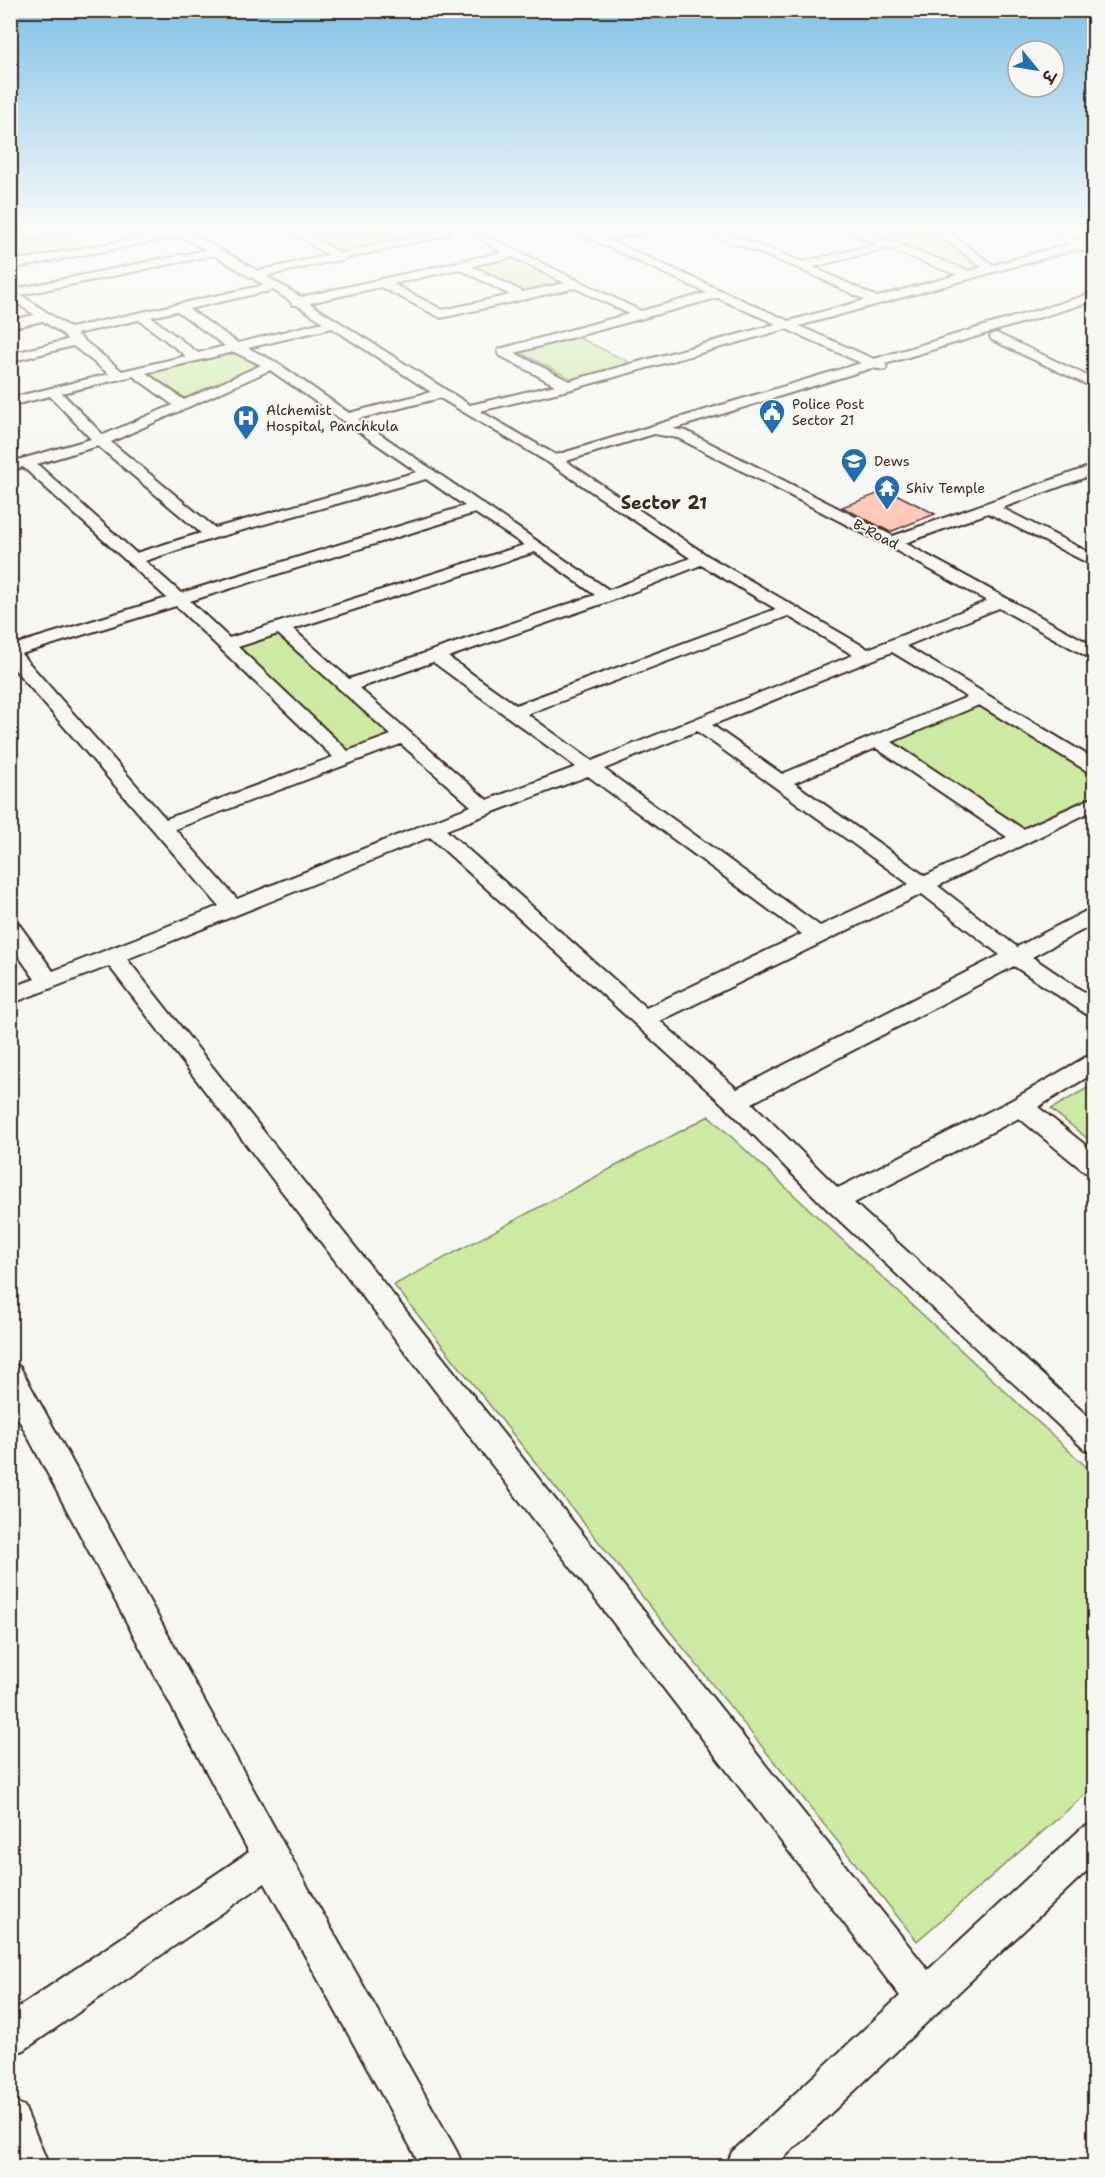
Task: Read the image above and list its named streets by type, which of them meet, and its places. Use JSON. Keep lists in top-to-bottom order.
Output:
{
  "streets": {
    "street": ["B-Road"]
  },
  "districts": ["Sector 21"],
  "places": {
    "public building": ["Police Post Sector 21"],
    "hospital": ["Alchemist Hospital, Panchkula"],
    "school or university": ["Dews"],
    "temple": ["Shiv Temple"]
  },
  "north": "bottom right"
}
